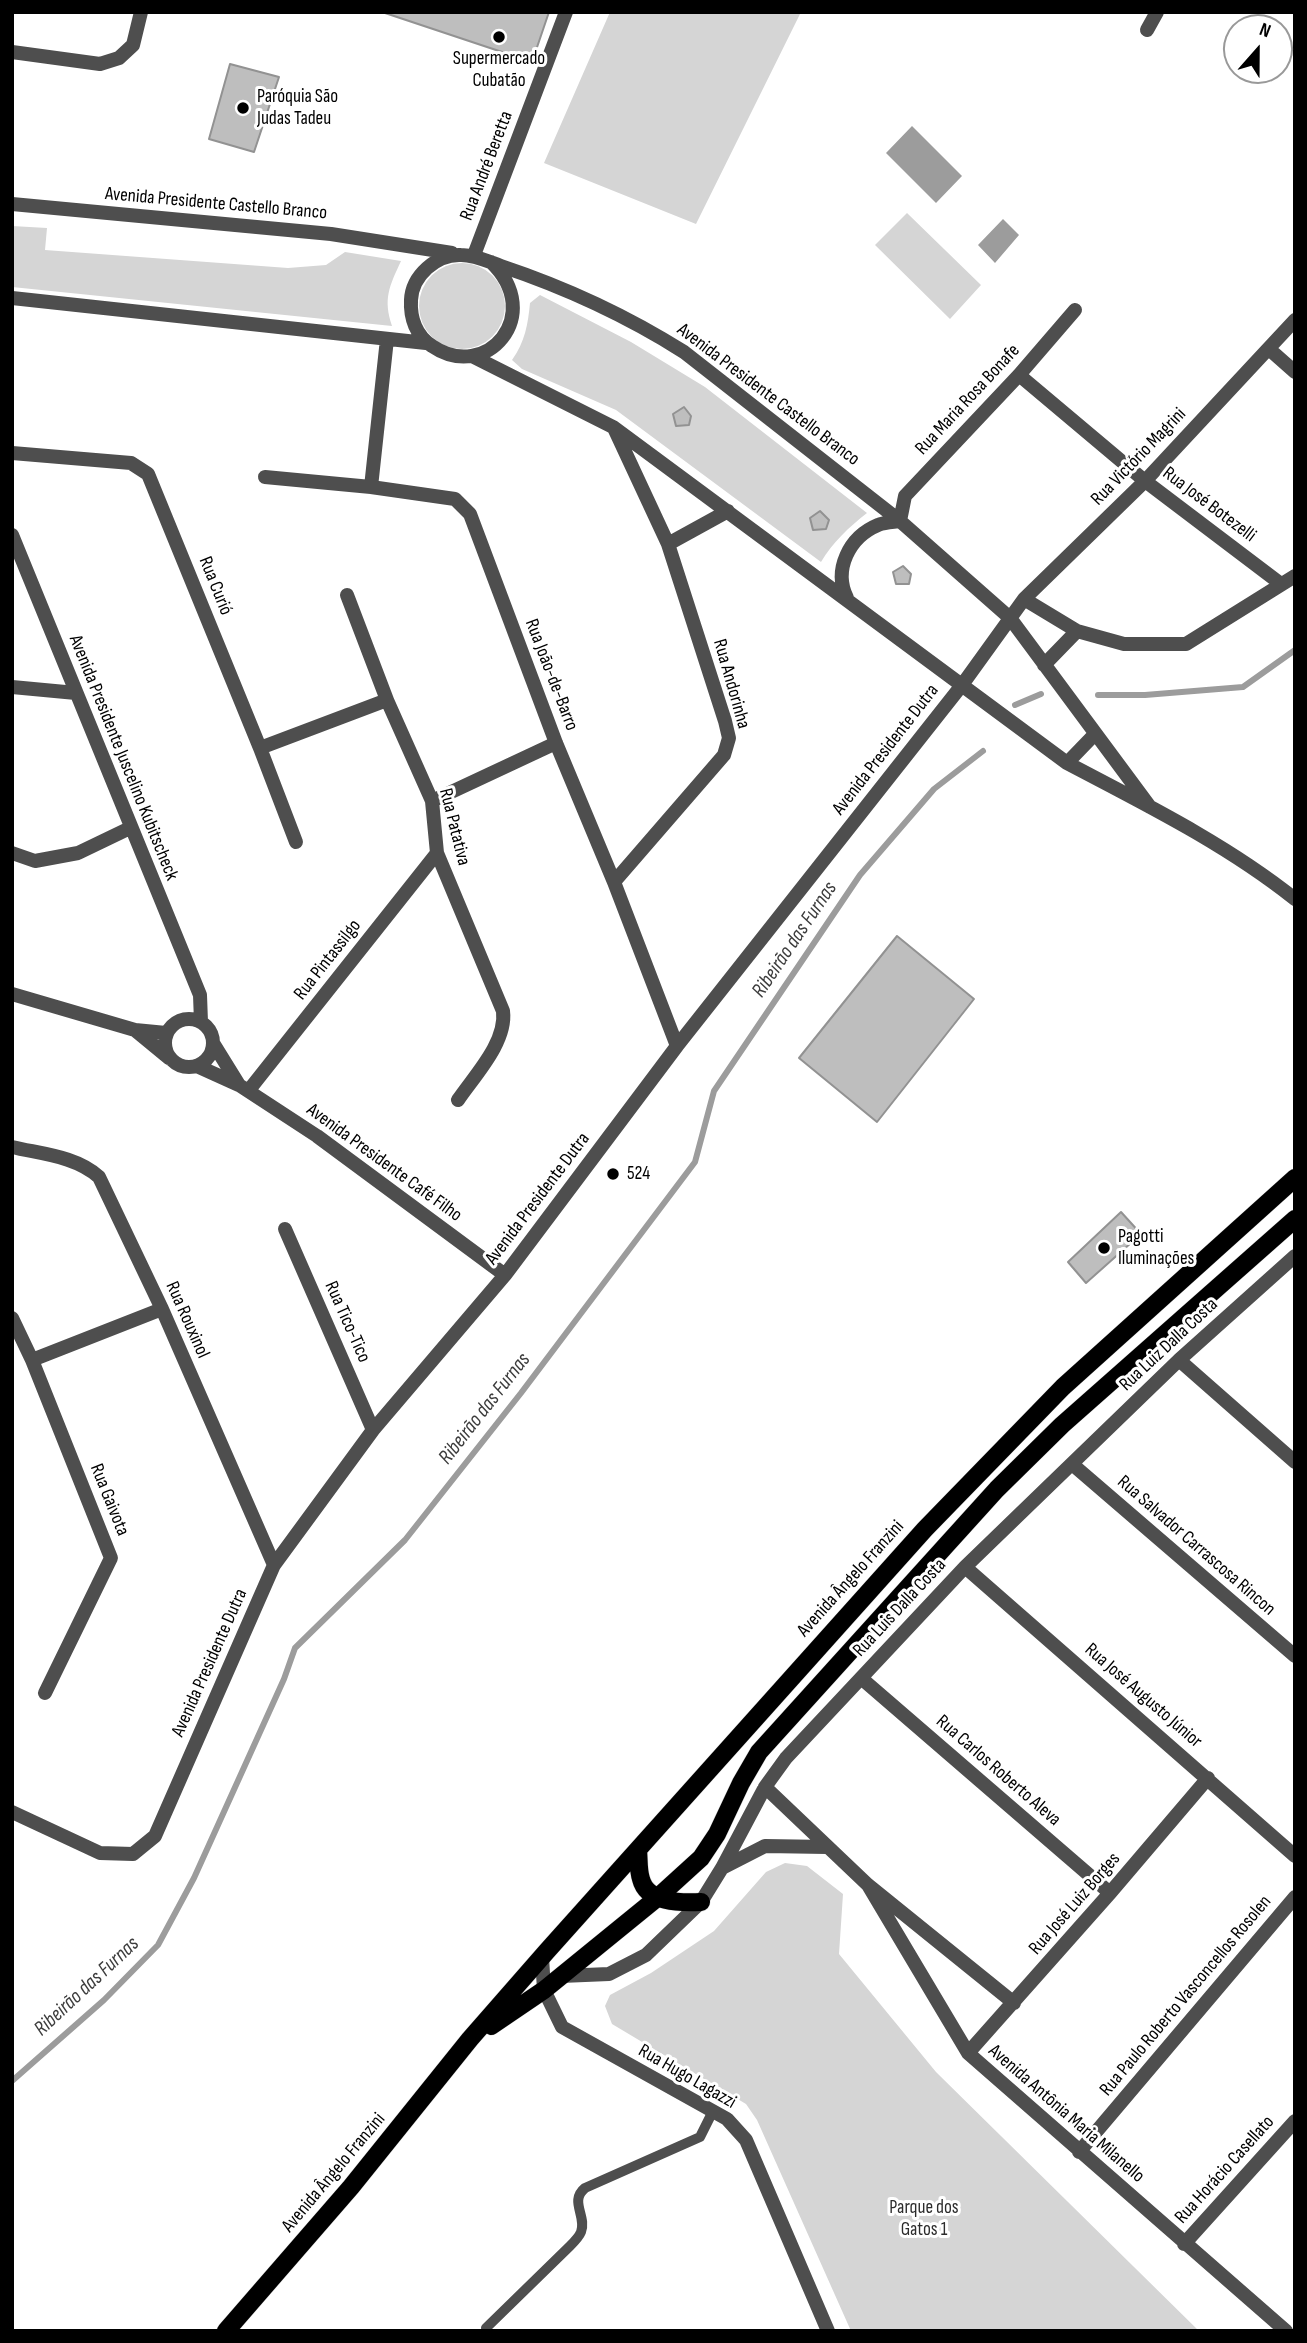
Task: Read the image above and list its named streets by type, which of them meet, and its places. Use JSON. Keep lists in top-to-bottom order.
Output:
{
  "streets": {
    "main road": ["Avenida Ângelo Franzini"],
    "street": [
      "Rua André Beretta",
      "Avenida Presidente Castello Branco",
      "Rua Maria Rosa Bonafe",
      "Rua Victório Magrini",
      "Rua José Botezelli",
      "Rua Curió",
      "Rua João-de-Barro",
      "Rua Andorinha",
      "Avenida Presidente Dutra",
      "Avenida Presidente Juscelino Kubitscheck",
      "Rua Patativa",
      "Rua Pintassilgo",
      "Avenida Presidente Café Filho",
      "Rua Rouxinol",
      "Rua Tico-Tico",
      "Rua Luiz Dalla Costa",
      "Rua Gaivota",
      "Rua Salvador Carrascosa Rincon",
      "Rua Luis Dalla Costa",
      "Rua José Augusto Júnior",
      "Rua Carlos Roberto Aleva",
      "Rua José Luiz Borges",
      "Rua Paulo Roberto Vasconcellos Rosolen",
      "Rua Hugo Lagazzi",
      "Avenida Antônia Maria Milanello",
      "Rua Horácio Casellato"
    ]
  },
  "crossings": [
    ["Rua André Beretta", "Avenida Presidente Castello Branco"],
    ["Avenida Presidente Castello Branco", "Rua Maria Rosa Bonafe"],
    ["Avenida Presidente Castello Branco", "Rua Victório Magrini"],
    ["Avenida Presidente Castello Branco", "Avenida Presidente Dutra"],
    ["Rua Maria Rosa Bonafe", "Rua José Botezelli"],
    ["Rua Victório Magrini", "Rua José Botezelli"],
    ["Rua Victório Magrini", "Avenida Presidente Dutra"],
    ["Rua João-de-Barro", "Rua Andorinha"],
    ["Rua João-de-Barro", "Avenida Presidente Dutra"],
    ["Avenida Presidente Dutra", "Avenida Presidente Café Filho"],
    ["Avenida Presidente Dutra", "Rua Rouxinol"],
    ["Avenida Presidente Dutra", "Rua Tico-Tico"],
    ["Rua Patativa", "Rua Pintassilgo"],
    ["Rua Pintassilgo", "Avenida Presidente Café Filho"],
    ["Rua Luiz Dalla Costa", "Rua Salvador Carrascosa Rincon"],
    ["Rua Luiz Dalla Costa", "Rua Luis Dalla Costa"],
    ["Rua Salvador Carrascosa Rincon", "Rua Luis Dalla Costa"],
    ["Avenida Ângelo Franzini", "Rua Luis Dalla Costa"],
    ["Avenida Ângelo Franzini", "Rua Hugo Lagazzi"],
    ["Rua Luis Dalla Costa", "Rua José Augusto Júnior"],
    ["Rua Luis Dalla Costa", "Rua Carlos Roberto Aleva"],
    ["Rua José Augusto Júnior", "Rua José Luiz Borges"],
    ["Rua Carlos Roberto Aleva", "Rua José Luiz Borges"],
    ["Rua José Luiz Borges", "Avenida Antônia Maria Milanello"],
    ["Rua Paulo Roberto Vasconcellos Rosolen", "Avenida Antônia Maria Milanello"],
    ["Avenida Antônia Maria Milanello", "Rua Horácio Casellato"]
  ],
  "water": ["Ribeirão das Furnas"],
  "parks": ["Parque dos Gatos 1"],
  "places": [
    "Supermercado Cubatão",
    "Paróquia São Judas Tadeu",
    "524",
    "Pagotti Iluminações"
  ],
  "north": "top"
}
